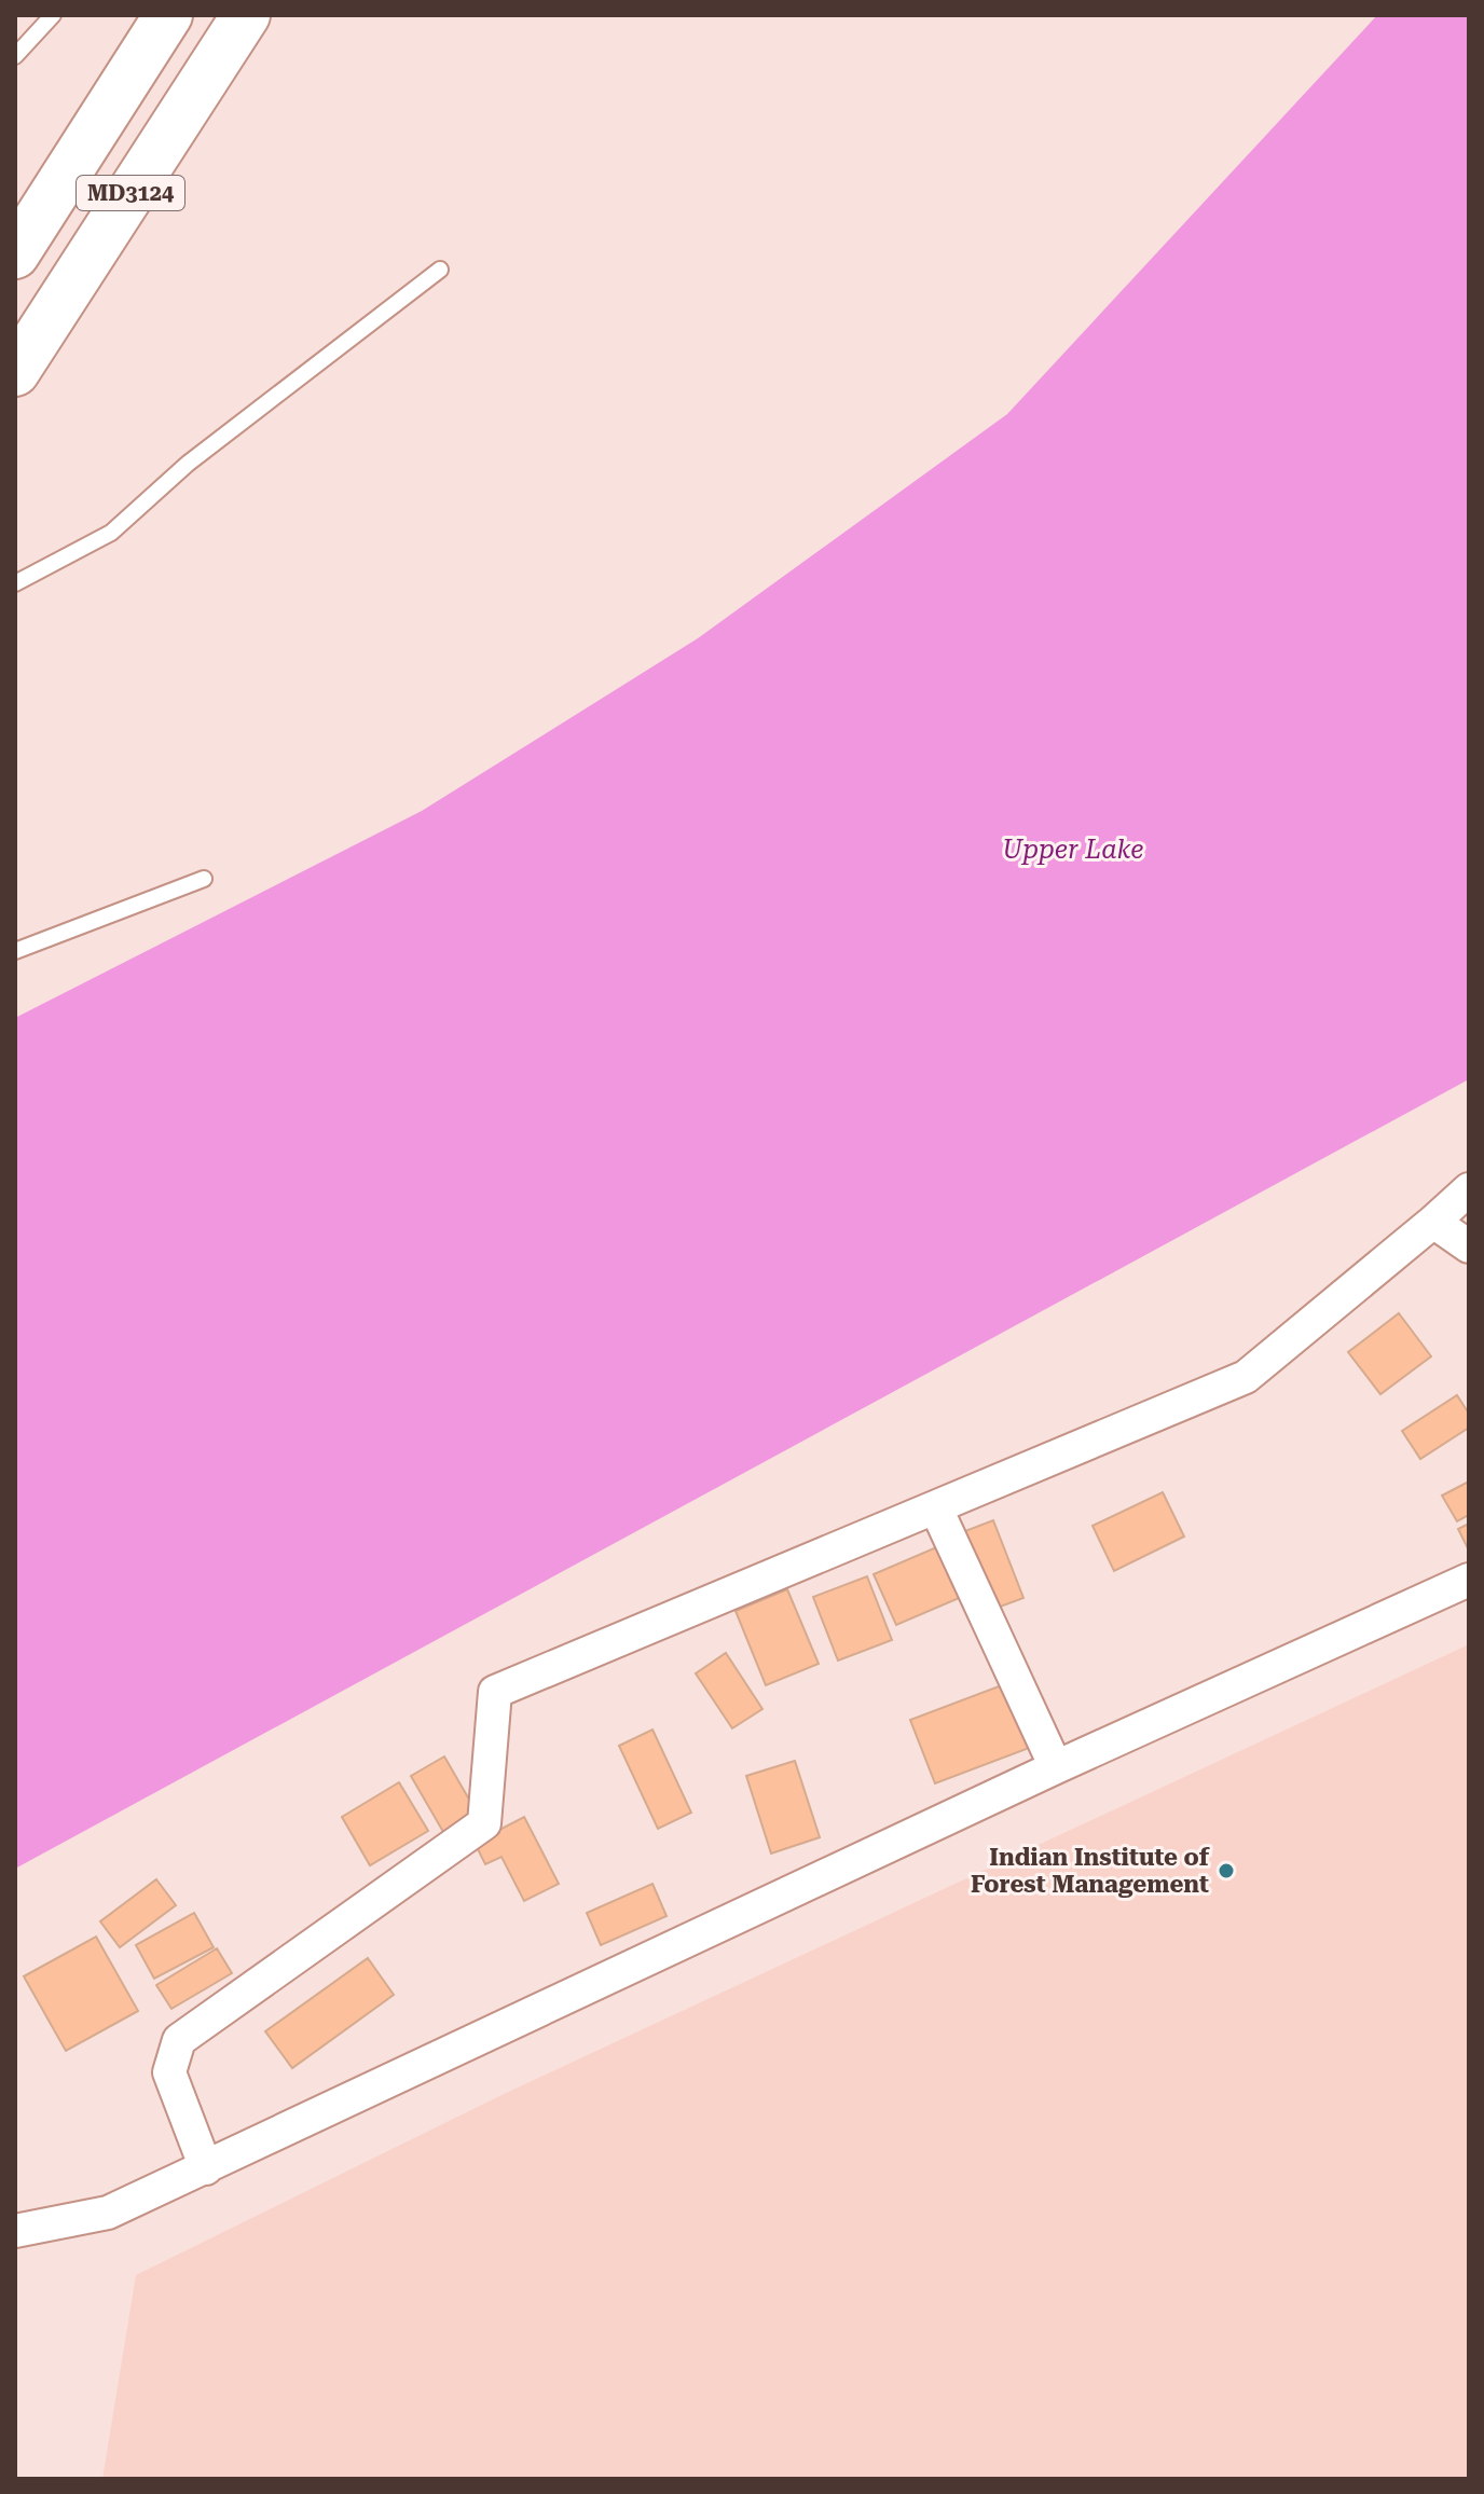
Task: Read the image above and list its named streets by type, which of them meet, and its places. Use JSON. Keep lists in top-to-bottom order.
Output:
{
  "streets": {
    "main road": ["MD3124"]
  },
  "water": ["Upper Lake"],
  "places": ["Indian Institute of Forest Management"]
}
